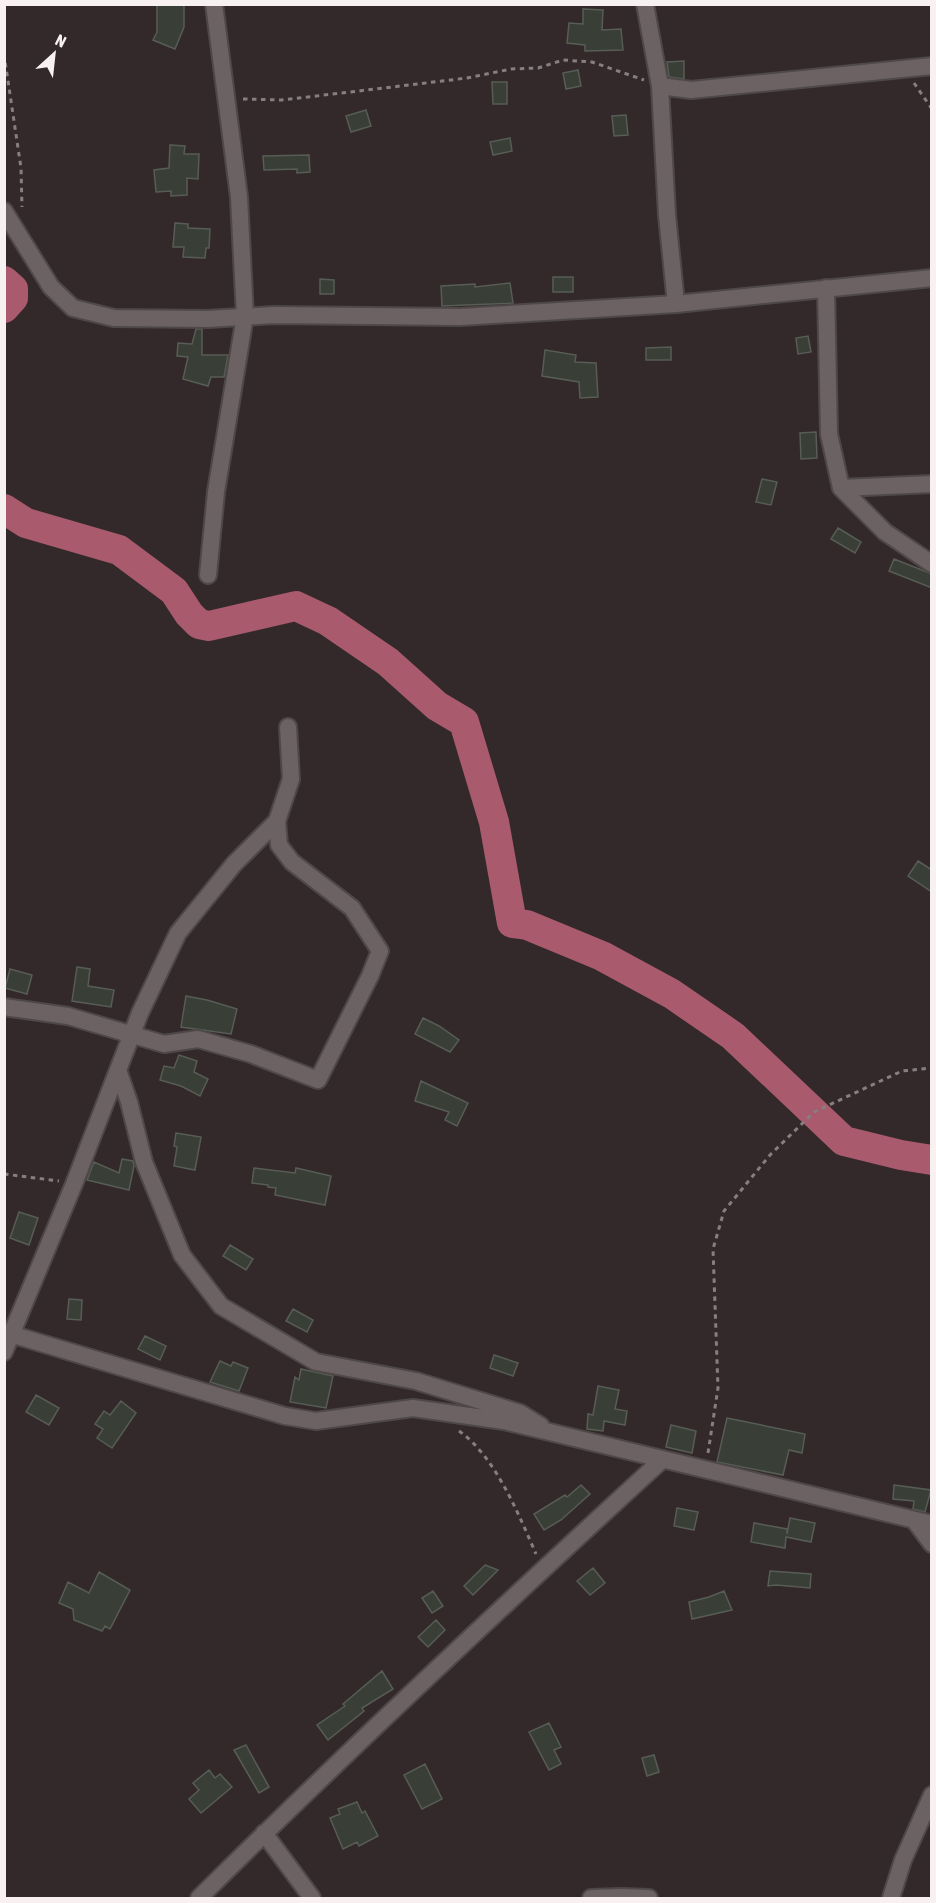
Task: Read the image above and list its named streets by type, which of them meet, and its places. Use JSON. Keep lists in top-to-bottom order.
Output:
{
  "north": "top right"
}
